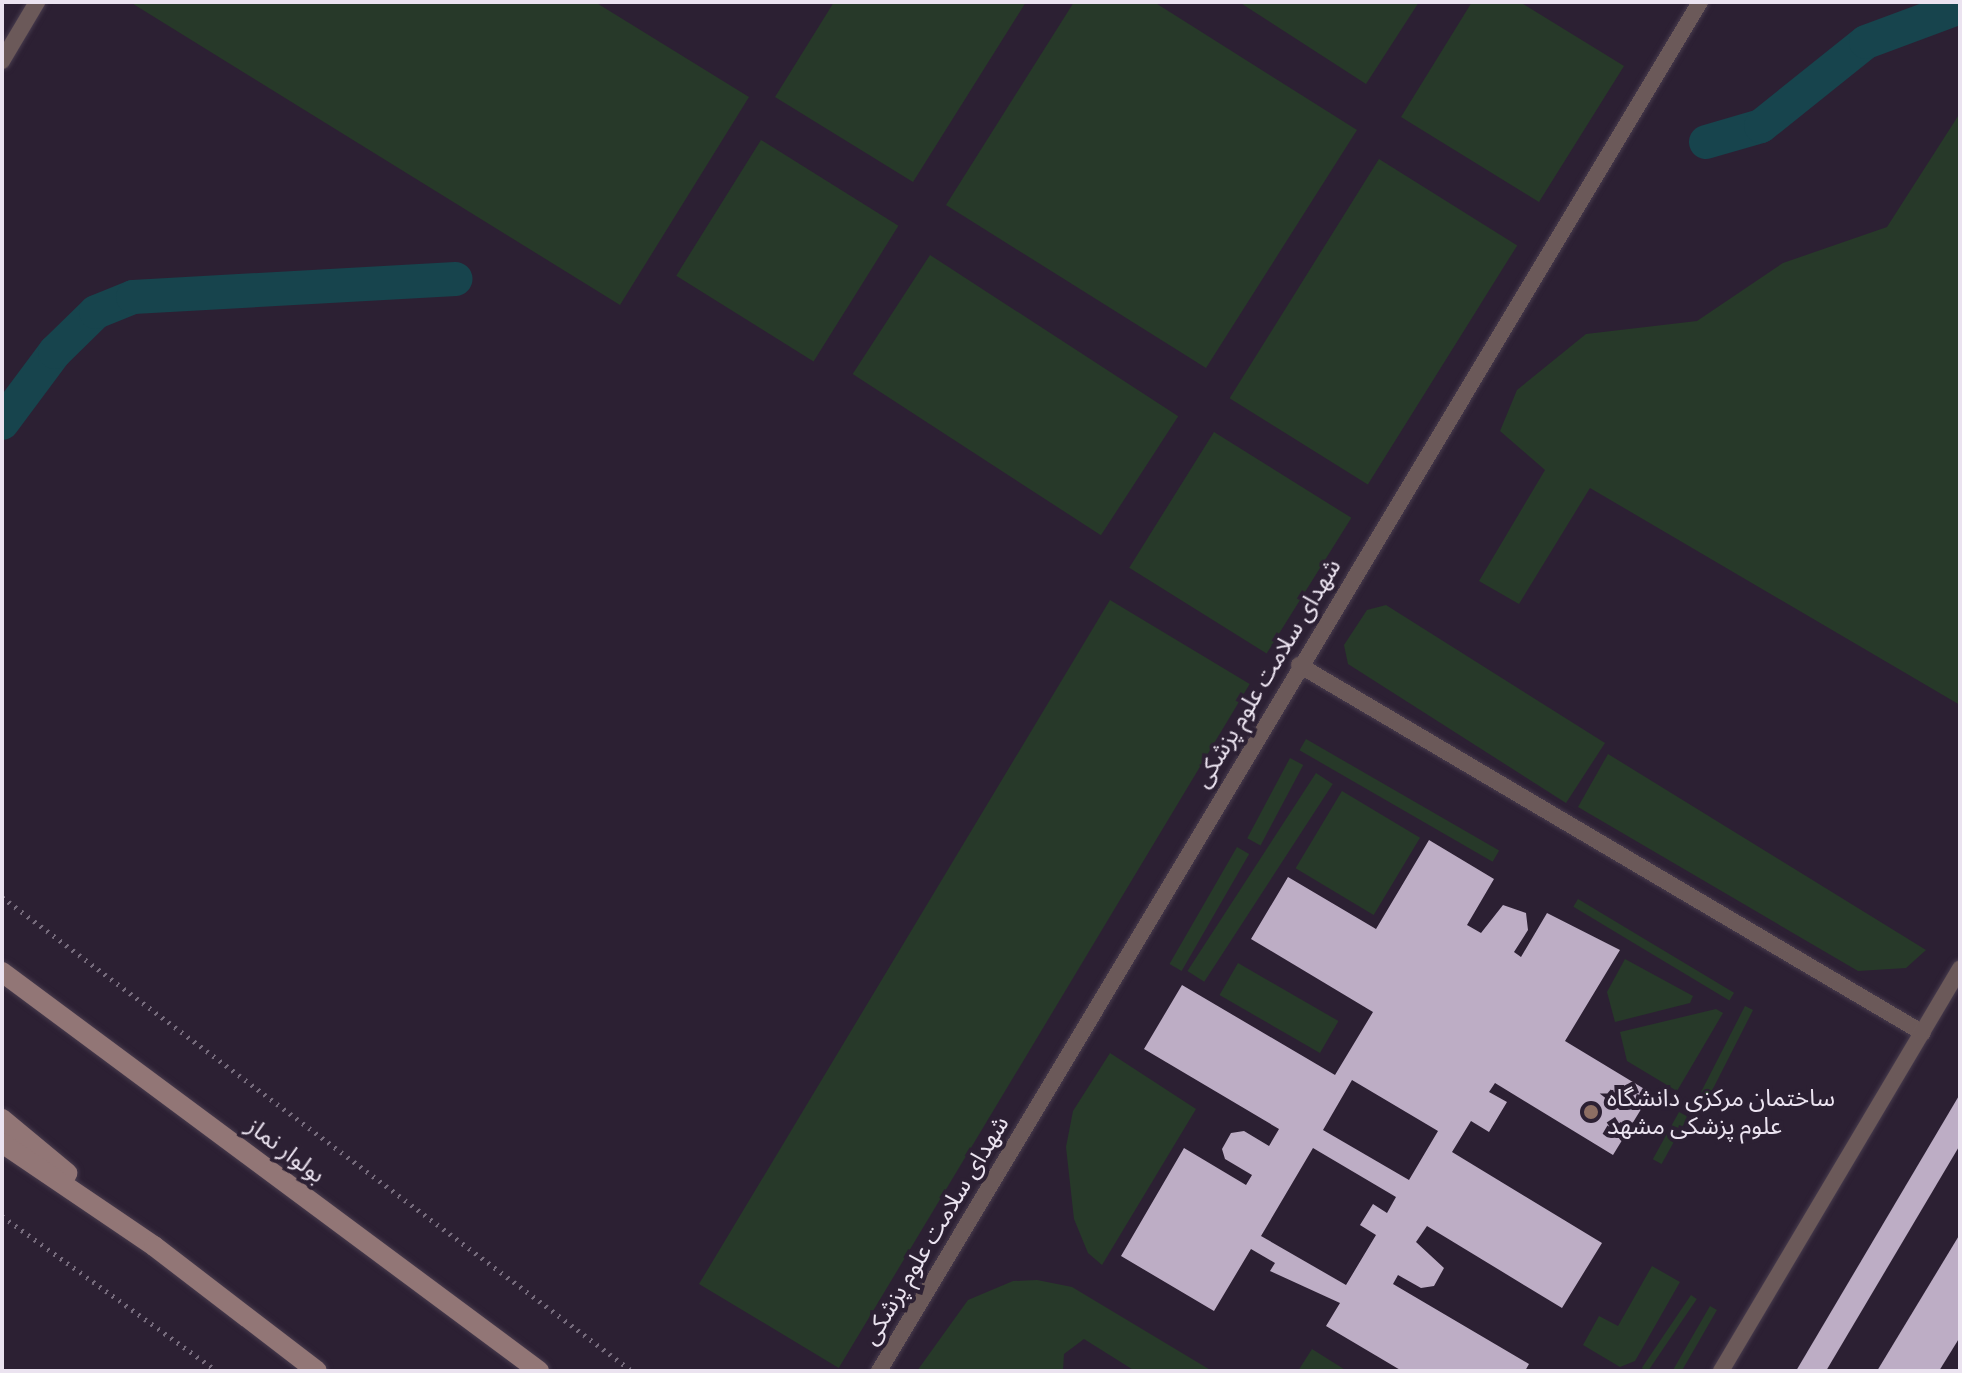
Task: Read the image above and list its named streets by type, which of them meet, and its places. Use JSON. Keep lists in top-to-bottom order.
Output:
{
  "streets": {
    "main road": ["بولوار نماز"],
    "lane": ["شهدای سلامت علوم پزشکی"]
  },
  "places": ["ساختمان مرکزی دانشگاه علوم پزشکی مشهد"]
}
